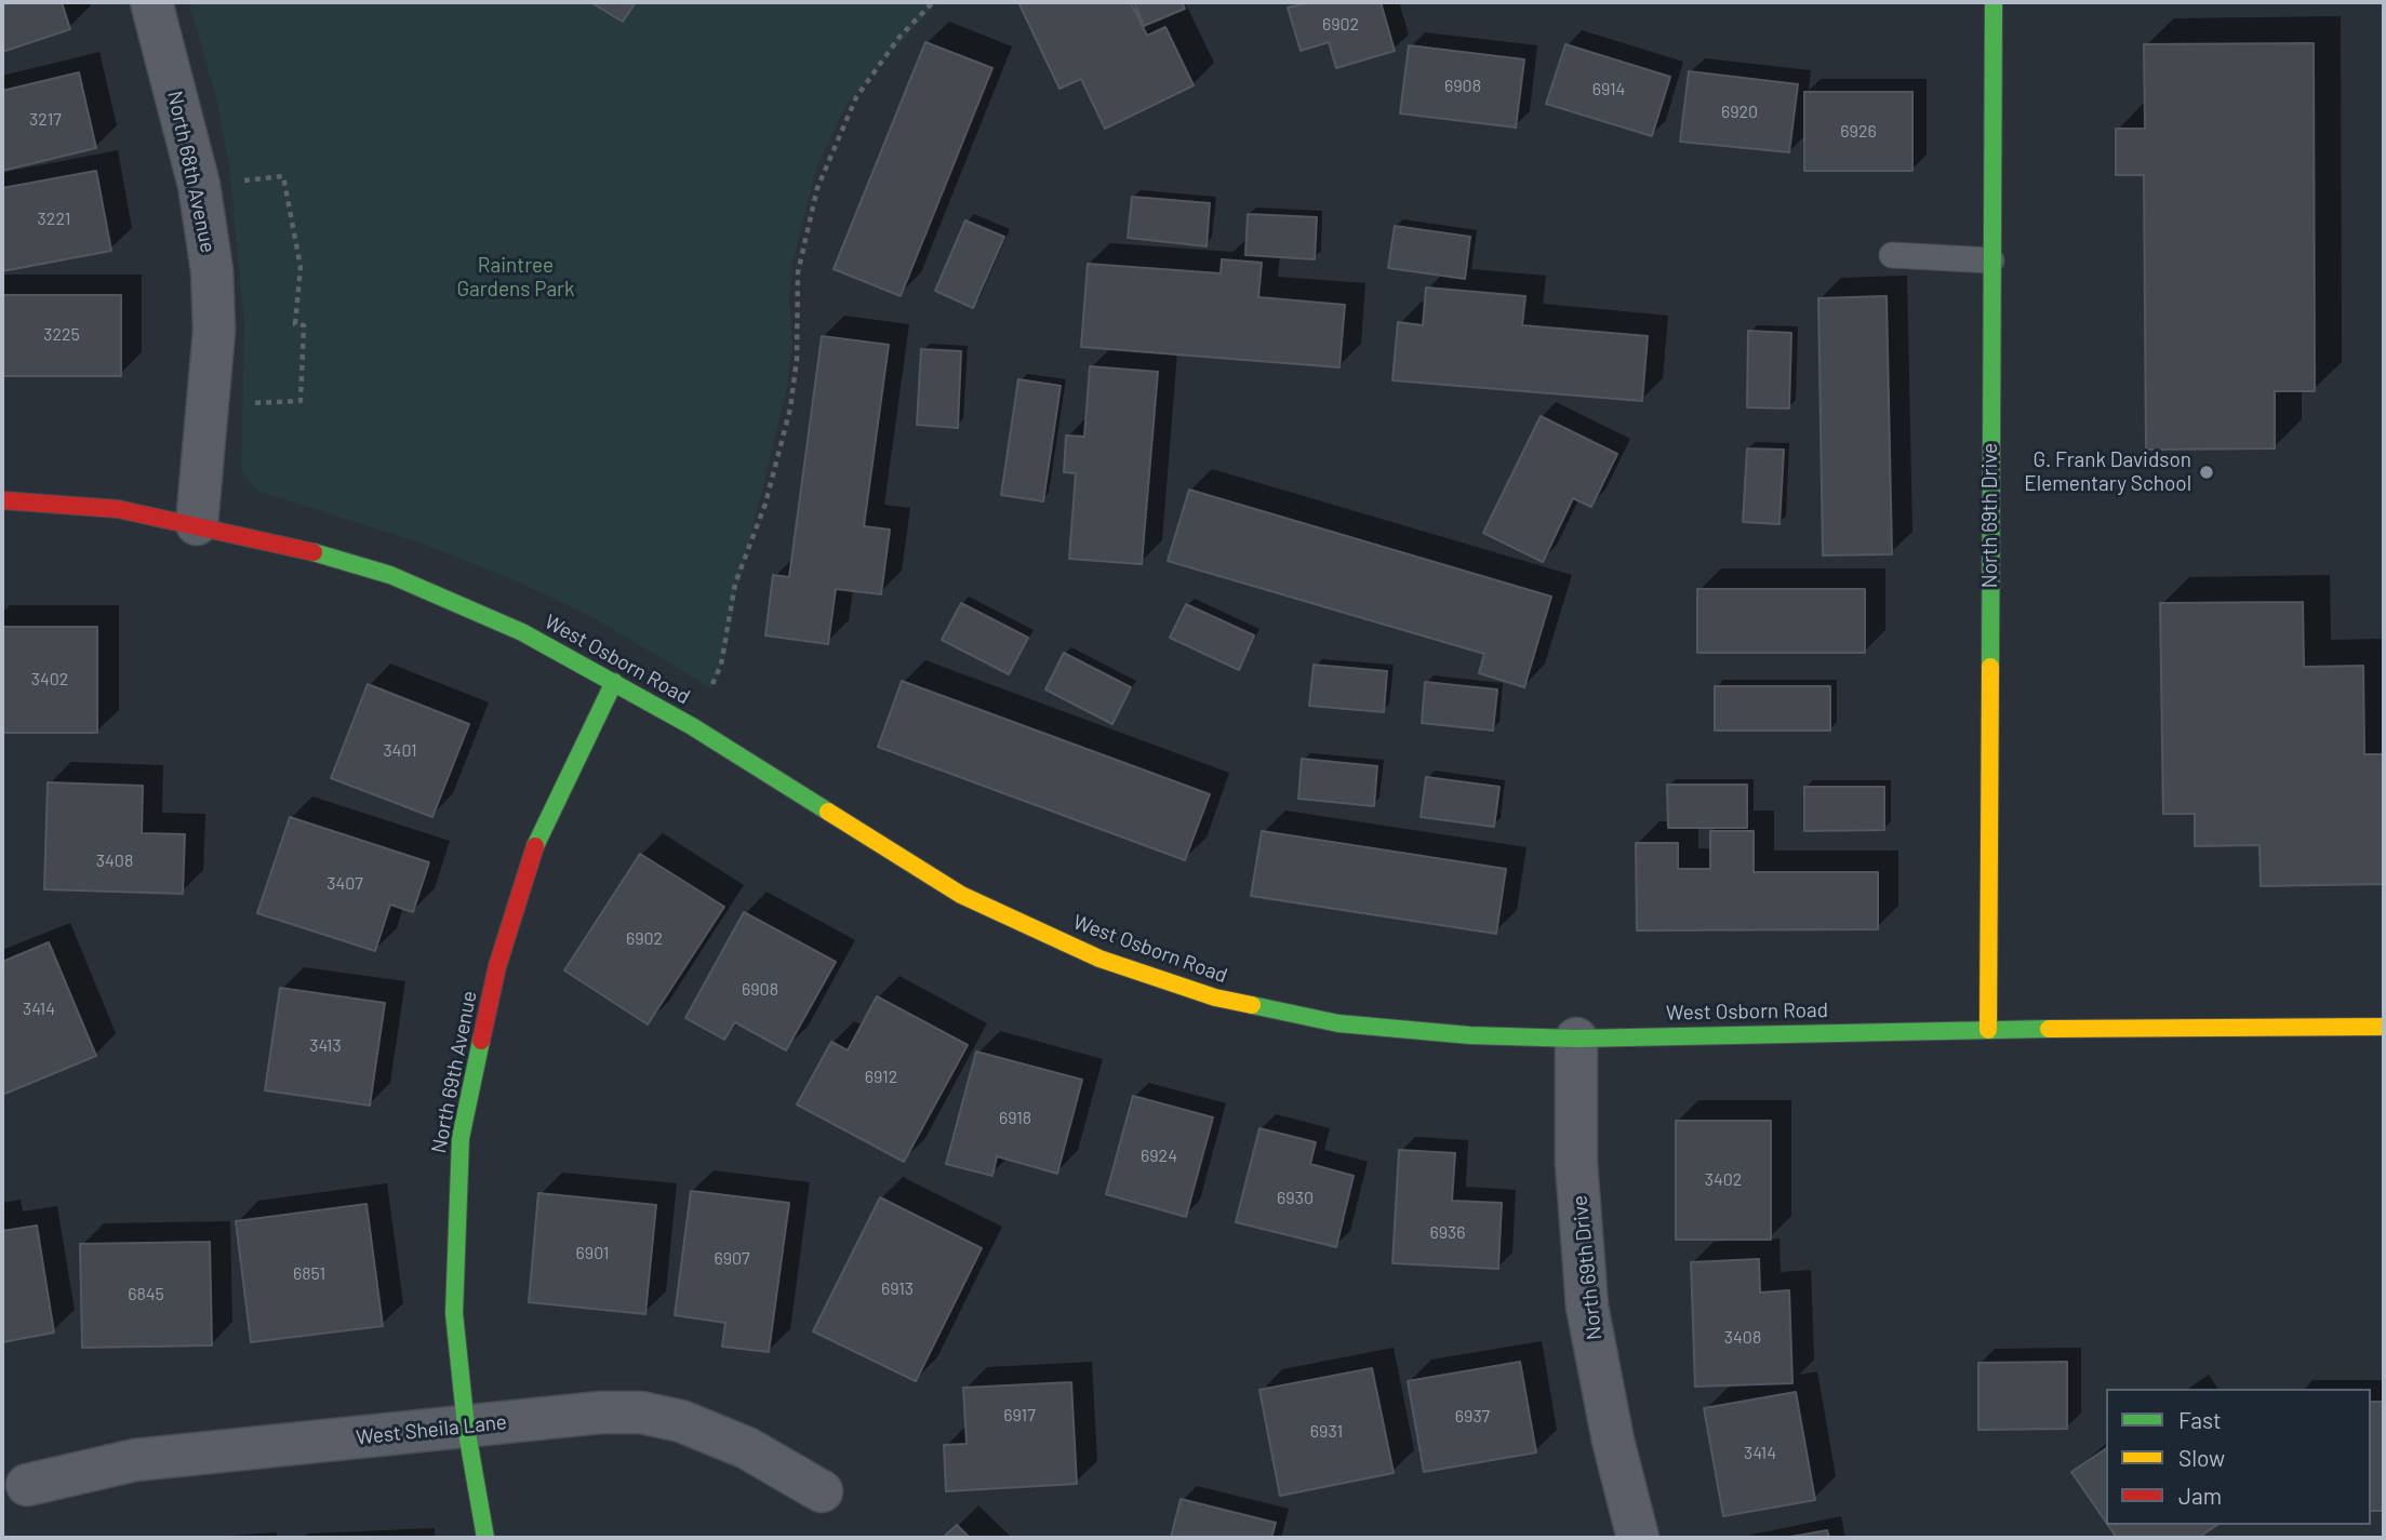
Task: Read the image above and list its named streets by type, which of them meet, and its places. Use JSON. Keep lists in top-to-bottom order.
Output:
{
  "streets": {
    "street": [
      "North 68th Avenue",
      "North 69th Drive",
      "West Osborn Road",
      "North 69th Avenue",
      "West Sheila Lane"
    ]
  },
  "crossings": [
    ["North 68th Avenue", "West Osborn Road"],
    ["North 69th Drive", "West Osborn Road"],
    ["West Osborn Road", "North 69th Avenue"],
    ["North 69th Avenue", "West Sheila Lane"]
  ],
  "parks": ["Raintree Gardens Park"],
  "places": ["G. Frank Davidson Elementary School"],
  "house_numbers": [
    "6902",
    "6908",
    "6914",
    "6920",
    "3217",
    "6926",
    "3221",
    "3225",
    "3402",
    "3401",
    "3408",
    "3407",
    "6902",
    "6908",
    "3414",
    "3413",
    "6912",
    "6918",
    "6924",
    "3402",
    "6930",
    "6936",
    "6901",
    "6907",
    "6851",
    "6913",
    "6845",
    "3408",
    "6917",
    "6937",
    "6931",
    "3414"
  ],
  "legend": ["Fast", "Slow", "Jam"]
}
